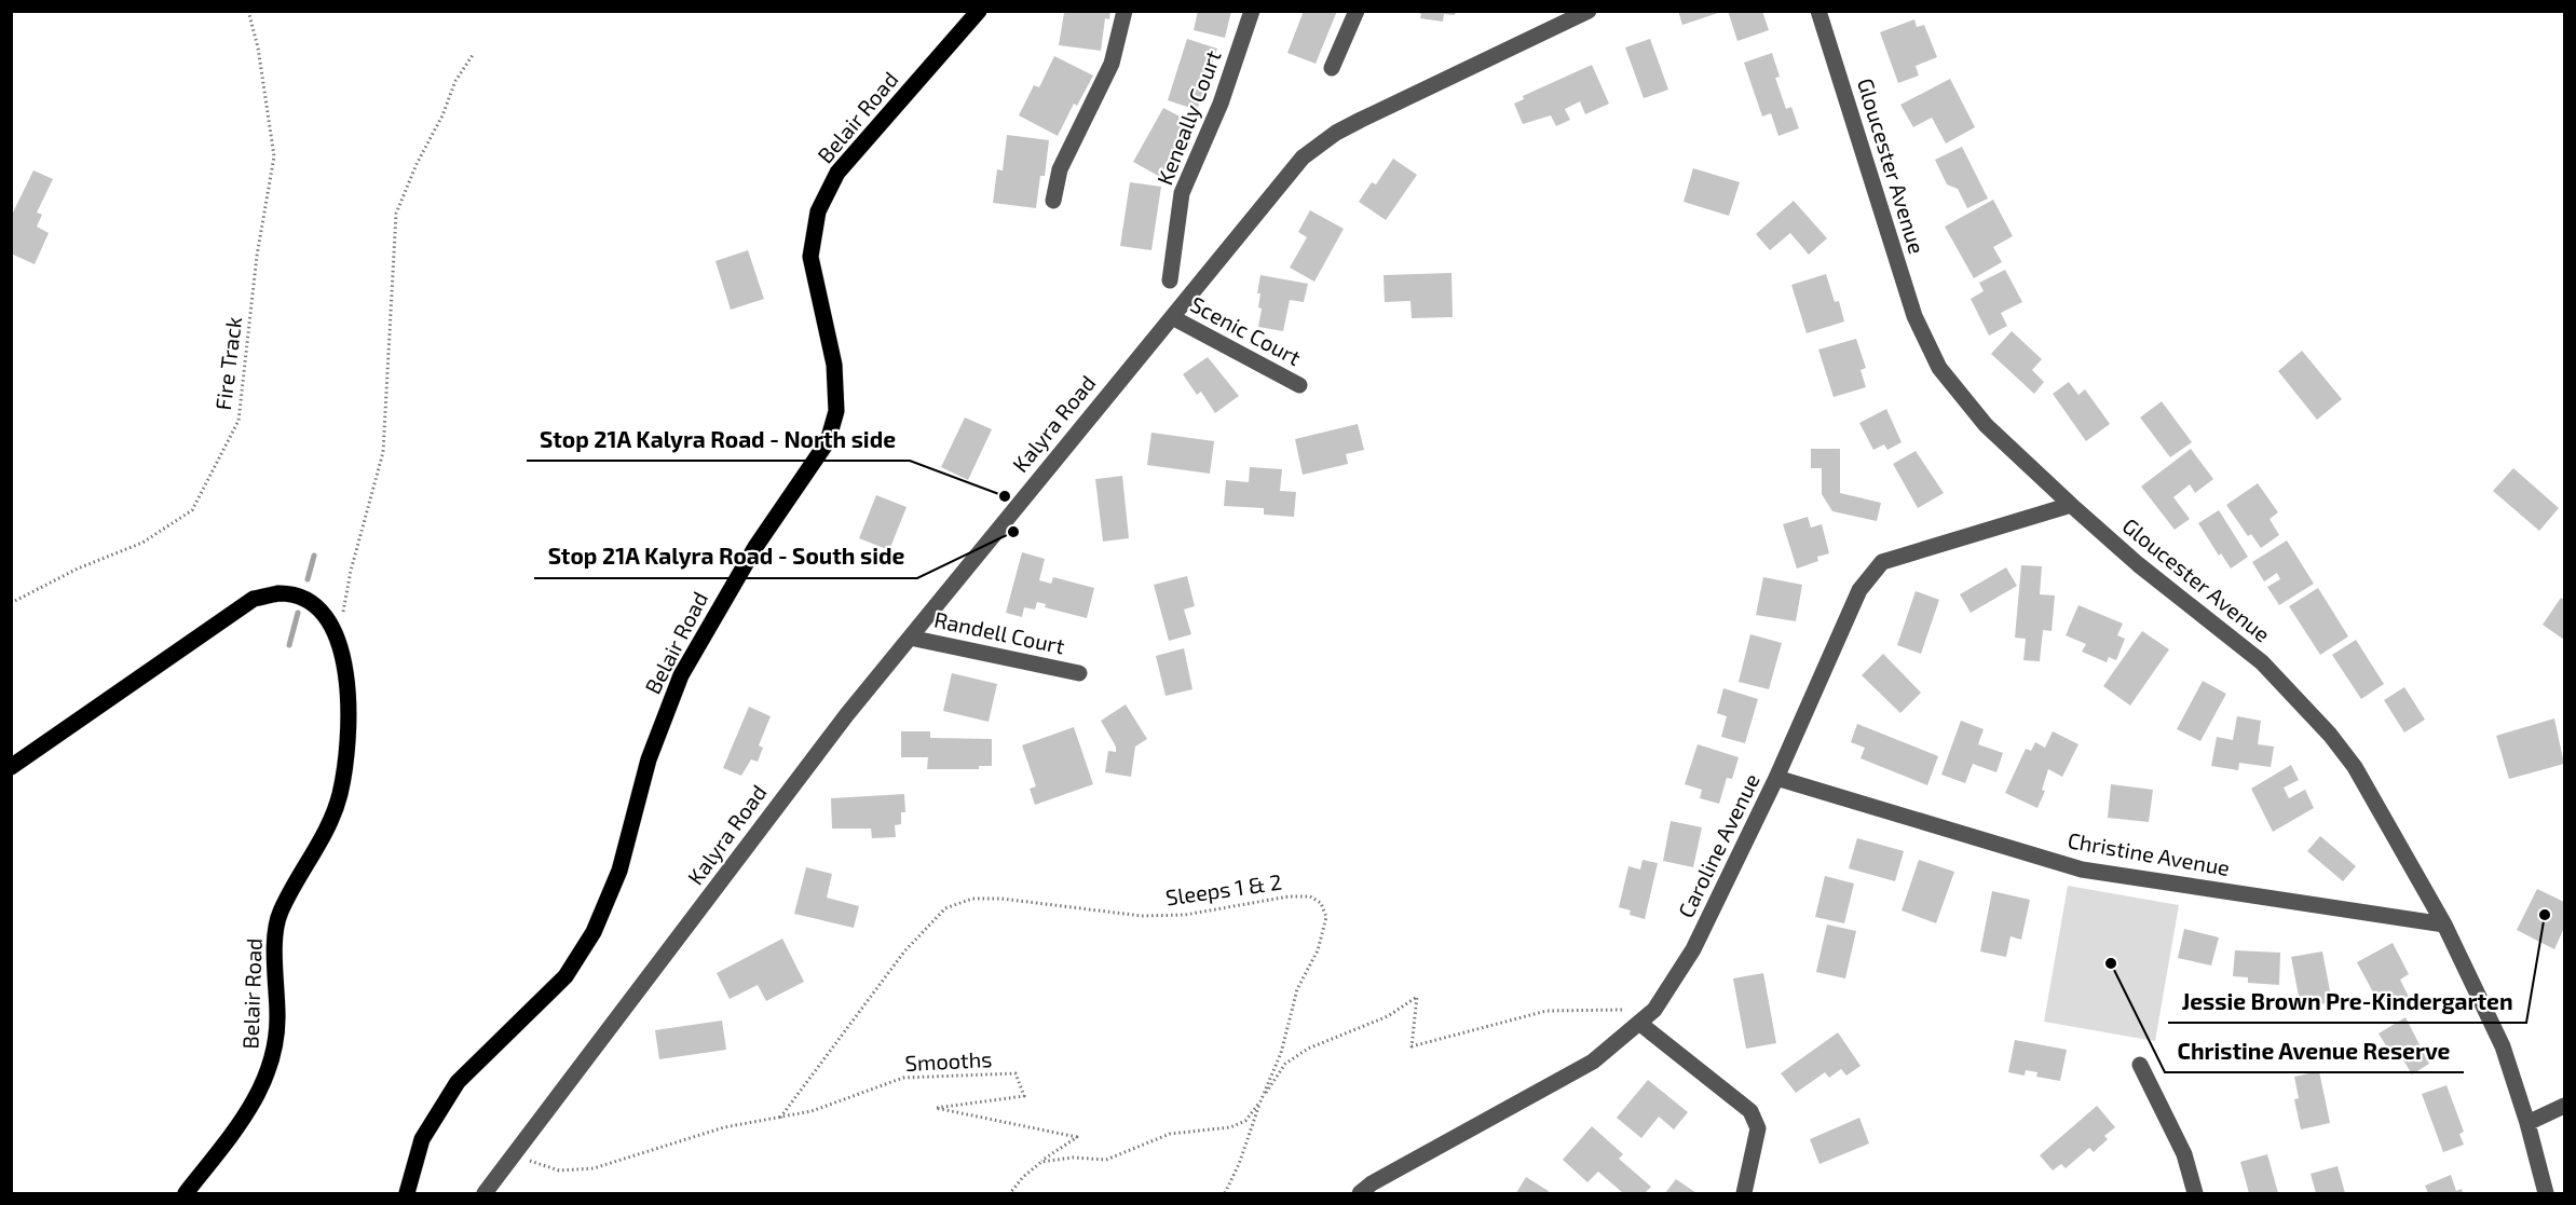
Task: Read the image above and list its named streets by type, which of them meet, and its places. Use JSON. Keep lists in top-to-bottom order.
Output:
{
  "streets": {
    "main road": ["Belair Road"],
    "street": [
      "Keneally Court",
      "Gloucester Avenue",
      "Scenic Court",
      "Kalyra Road",
      "Randell Court",
      "Caroline Avenue",
      "Christine Avenue"
    ],
    "path": ["Fire Track", "Sleeps 1 & 2", "Smooths"]
  },
  "crossings": [
    ["Gloucester Avenue", "Caroline Avenue"],
    ["Gloucester Avenue", "Christine Avenue"],
    ["Scenic Court", "Kalyra Road"],
    ["Kalyra Road", "Randell Court"],
    ["Kalyra Road", "Smooths"],
    ["Caroline Avenue", "Christine Avenue"],
    ["Sleeps 1 & 2", "Smooths"]
  ],
  "places": [
    "Stop 21A Kalyra Road - North side",
    "Stop 21A Kalyra Road - South side",
    "Jessie Brown Pre-Kindergarten",
    "Christine Avenue Reserve"
  ]
}
